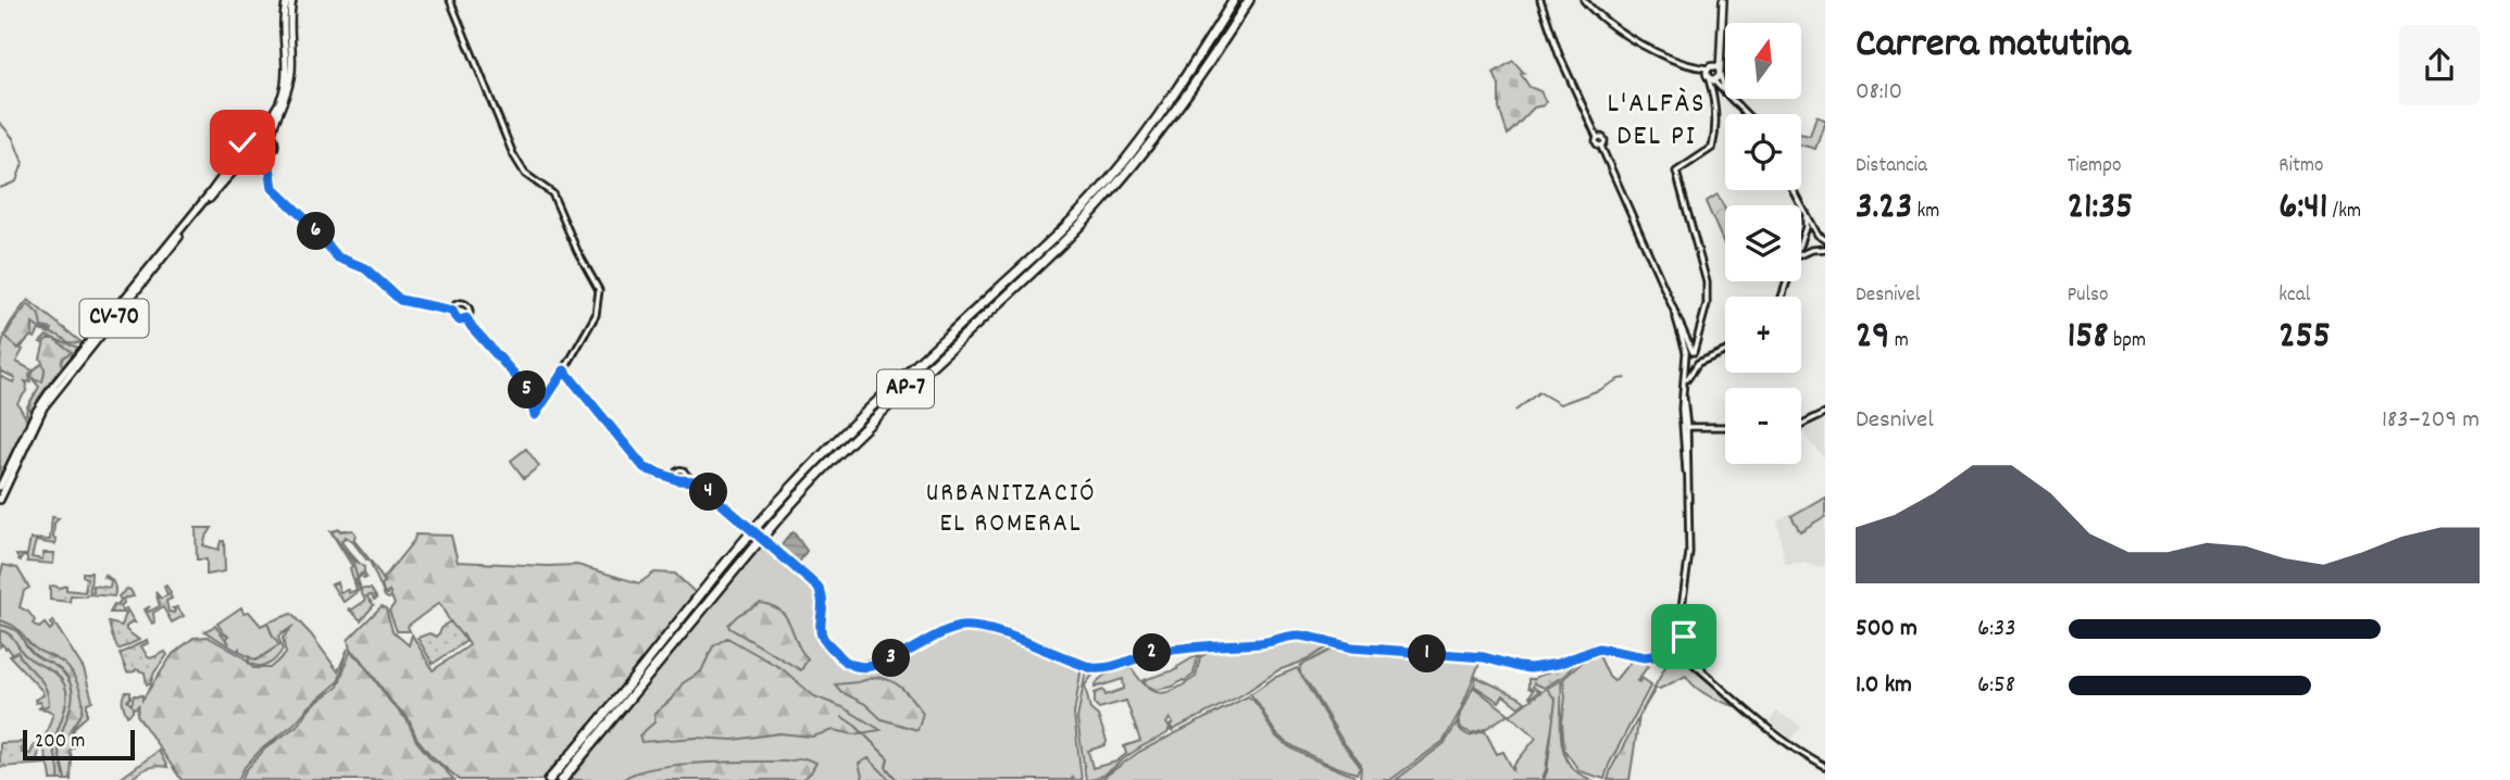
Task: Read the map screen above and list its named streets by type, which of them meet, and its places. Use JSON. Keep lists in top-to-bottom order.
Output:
{
  "streets": {
    "highway": ["AP-7"],
    "main road": ["CV-70"]
  },
  "districts": ["L'ALFÀS DEL PI", "URBANITZACIÓ EL ROMERAL"],
  "scale_bar": "200 m",
  "north": "top",
  "page": {
    "heading": ["Carrera matutina", "08:10"],
    "map_buttons": ["+", "−"],
    "stats": [
      ["Distancia", "3.23 km"],
      ["Tiempo", "21:35"],
      ["Ritmo", "6:41 /km"],
      ["Desnivel", "29 m"],
      ["Pulso", "158 bpm"],
      ["kcal", "255"]
    ],
    "pins": [
      "6",
      "5",
      "4",
      "2",
      "1",
      "3"
    ],
    "chart": ["Desnivel", "183–209 m"],
    "list": [
      {
        "name": "500 m",
        "note": "6:33"
      },
      {
        "name": "1.0 km",
        "note": "6:58"
      }
    ],
    "scale": "200 m"
  }
}
